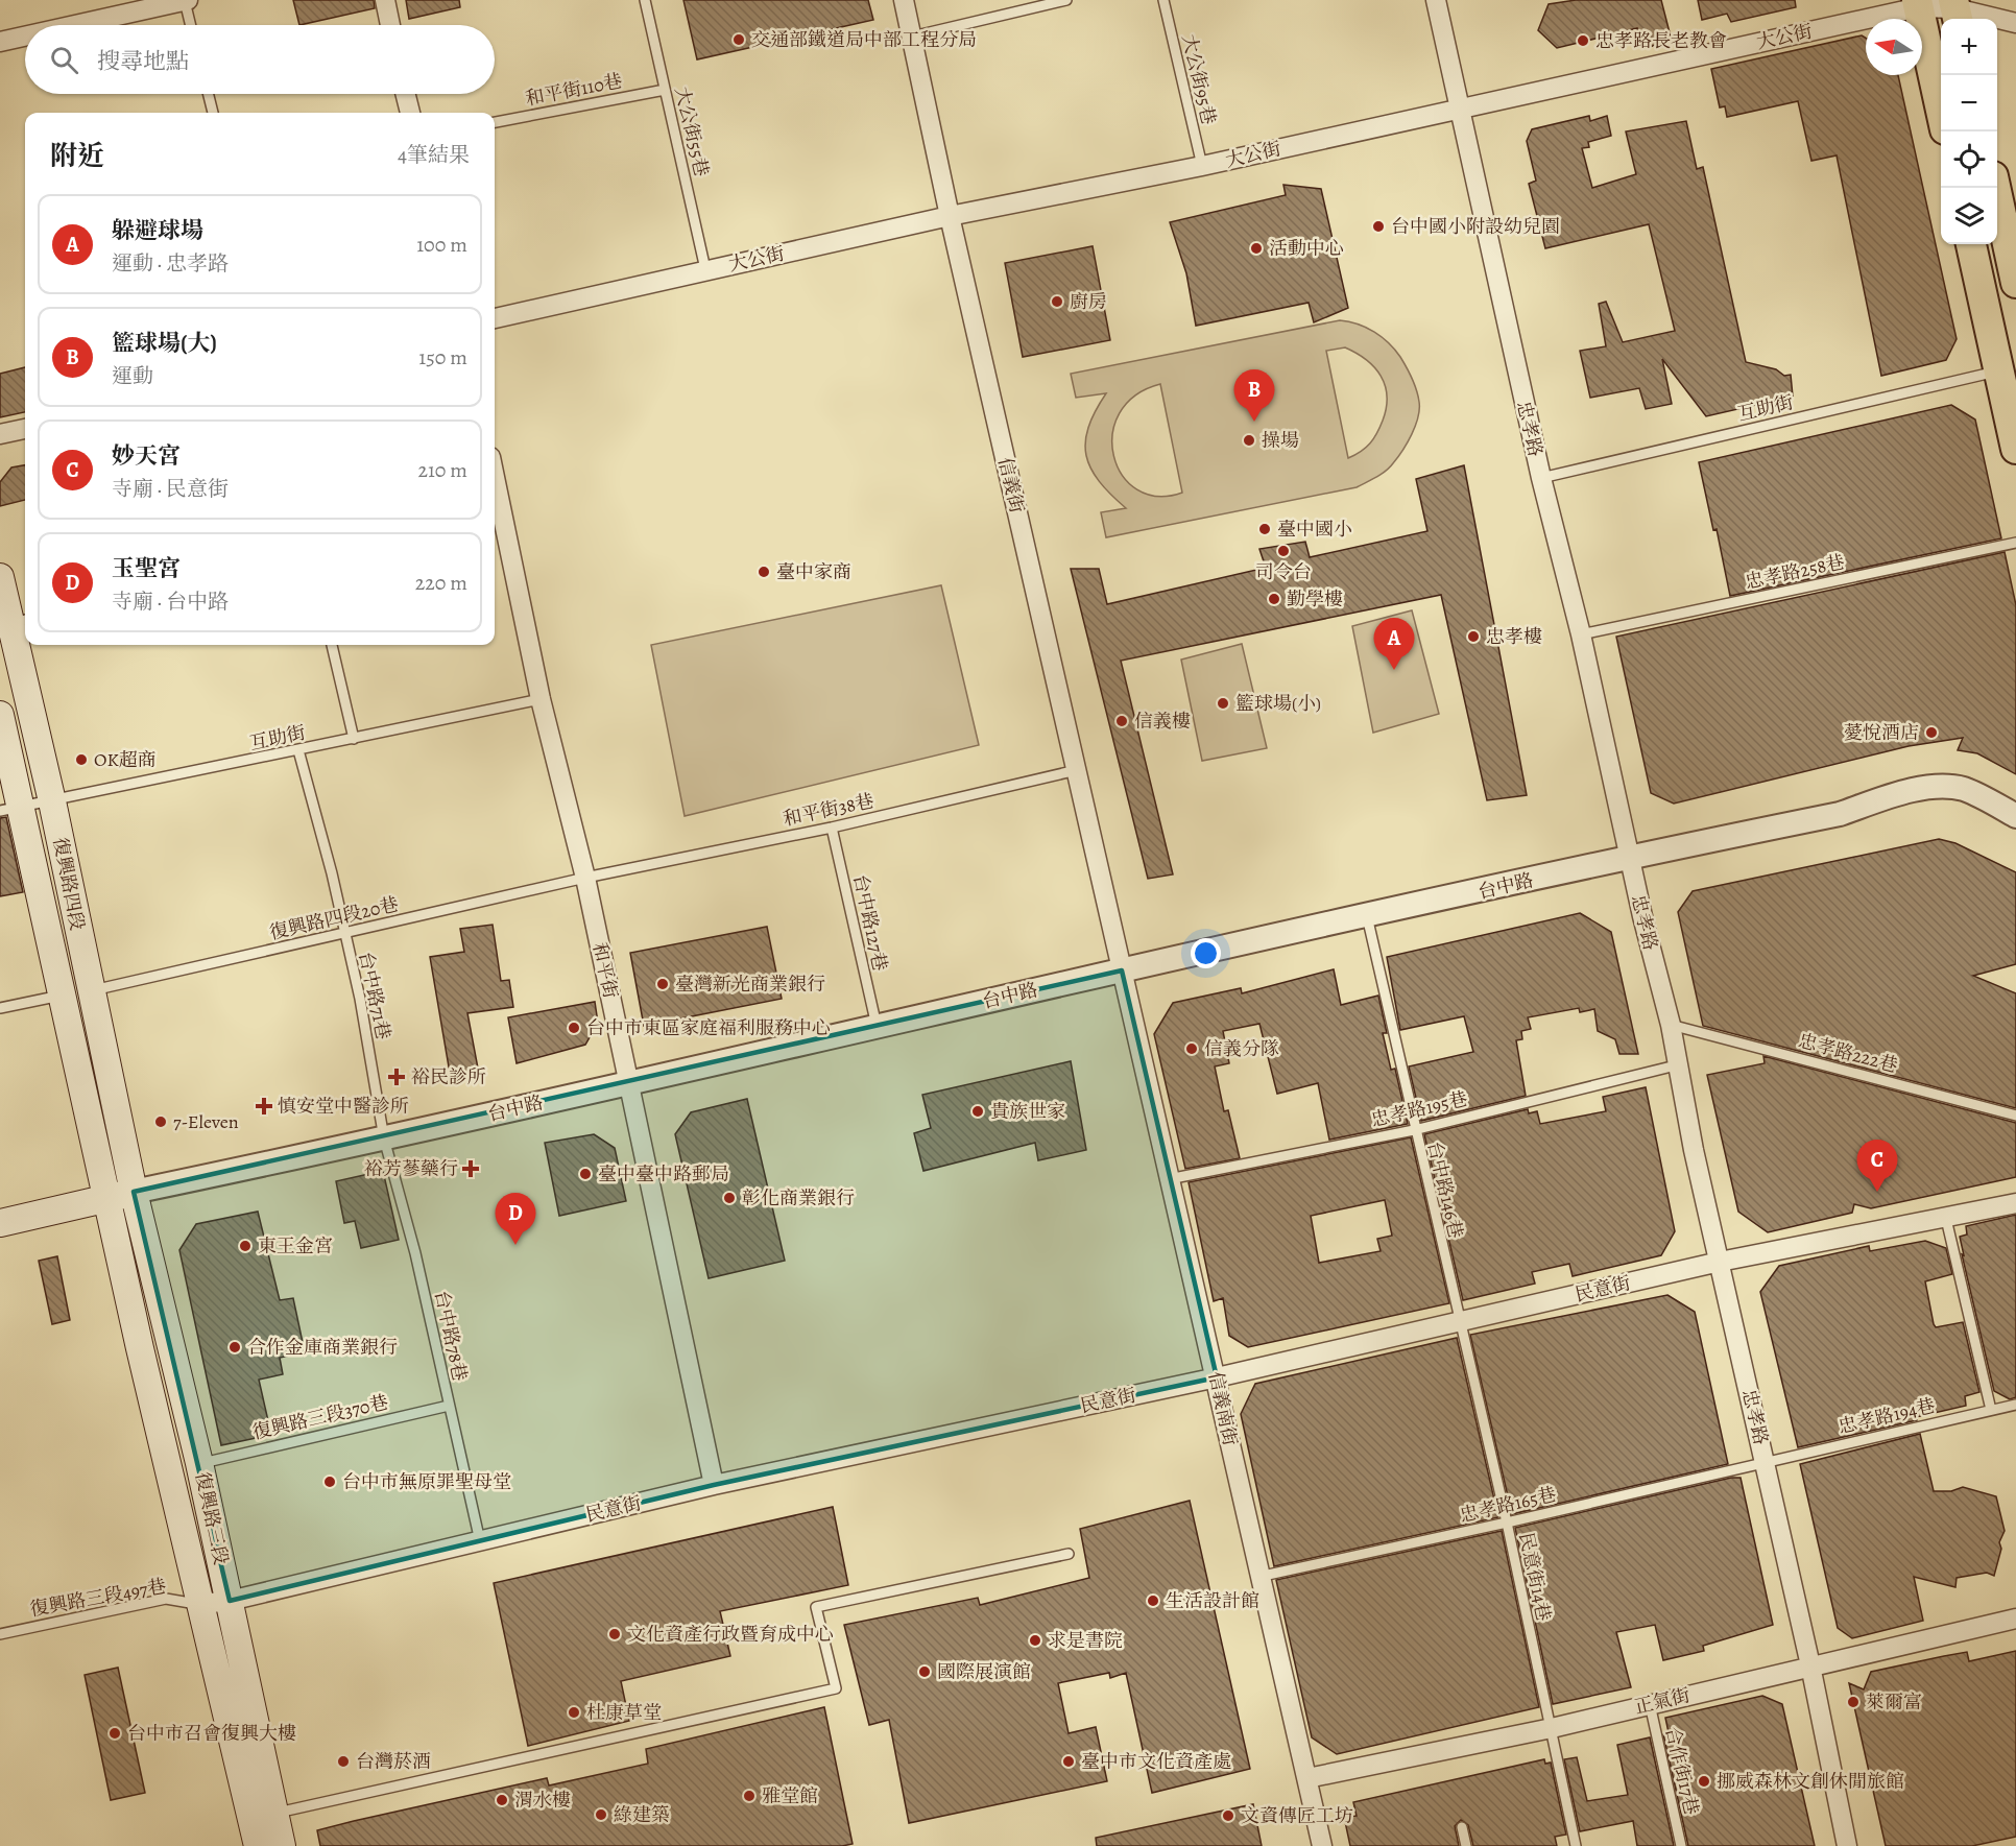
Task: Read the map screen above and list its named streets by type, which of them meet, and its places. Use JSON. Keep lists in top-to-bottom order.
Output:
{
  "streets": {
    "main road": ["復興路四段", "台中路", "復興路三段"],
    "street": [
      "大公街",
      "忠孝路",
      "信義街",
      "和平街",
      "民意街",
      "信義南街",
      "正氣街"
    ],
    "lane": [
      "大公街95巷",
      "和平街110巷",
      "大公街55巷",
      "互助街",
      "忠孝路258巷",
      "和平街38巷",
      "復興路四段20巷",
      "台中路127巷",
      "台中路71巷",
      "忠孝路222巷",
      "忠孝路195巷",
      "台中路146巷",
      "台中路78巷",
      "忠孝路194巷",
      "復興路三段370巷",
      "忠孝路165巷",
      "民意街14巷",
      "復興路三段497巷",
      "合作街17巷"
    ]
  },
  "crossings": [
    ["大公街", "大公街95巷"],
    ["大公街", "大公街55巷"],
    ["大公街", "忠孝路"],
    ["大公街", "信義街"],
    ["和平街110巷", "大公街55巷"],
    ["互助街", "忠孝路"],
    ["互助街", "復興路四段"],
    ["互助街", "和平街"],
    ["互助街", "台中路71巷"],
    ["忠孝路", "忠孝路258巷"],
    ["忠孝路", "台中路"],
    ["忠孝路", "忠孝路222巷"],
    ["忠孝路", "忠孝路195巷"],
    ["忠孝路", "民意街"],
    ["忠孝路", "忠孝路194巷"],
    ["忠孝路", "忠孝路165巷"],
    ["忠孝路", "正氣街"],
    ["信義街", "和平街38巷"],
    ["信義街", "台中路"],
    ["信義街", "信義南街"],
    ["和平街38巷", "復興路四段20巷"],
    ["和平街38巷", "台中路127巷"],
    ["和平街38巷", "和平街"],
    ["復興路四段", "台中路"],
    ["復興路四段", "復興路四段20巷"],
    ["復興路四段", "復興路三段"],
    ["台中路", "台中路127巷"],
    ["台中路", "和平街"],
    ["台中路", "台中路71巷"],
    ["台中路", "台中路146巷"],
    ["台中路", "台中路78巷"],
    ["台中路", "信義南街"],
    ["台中路", "復興路三段"],
    ["復興路四段20巷", "和平街"],
    ["復興路四段20巷", "台中路71巷"],
    ["和平街", "民意街"],
    ["台中路71巷", "台中路78巷"],
    ["忠孝路195巷", "台中路146巷"],
    ["忠孝路195巷", "信義南街"],
    ["台中路146巷", "民意街"],
    ["台中路146巷", "民意街14巷"],
    ["民意街", "台中路78巷"],
    ["民意街", "信義南街"],
    ["民意街", "復興路三段"],
    ["民意街", "民意街14巷"],
    ["民意街", "復興路三段497巷"],
    ["台中路78巷", "復興路三段370巷"],
    ["信義南街", "忠孝路165巷"],
    ["信義南街", "正氣街"],
    ["忠孝路194巷", "忠孝路165巷"],
    ["復興路三段370巷", "復興路三段"],
    ["忠孝路165巷", "民意街14巷"],
    ["復興路三段", "復興路三段497巷"],
    ["民意街14巷", "正氣街"],
    ["正氣街", "合作街17巷"]
  ],
  "places": {
    "other": [
      "交通部鐵道局中部工程分局",
      "忠孝路長老教會",
      "台中國小附設幼兒園",
      "活動中心",
      "廚房",
      "操場",
      "臺中國小",
      "司令台",
      "臺中家商",
      "勤學樓",
      "忠孝樓",
      "籃球場(小)",
      "信義樓",
      "薆悅酒店",
      "OK超商",
      "臺灣新光商業銀行",
      "台中市東區家庭福利服務中心",
      "信義分隊",
      "貴族世家",
      "7-Eleven",
      "臺中臺中路郵局",
      "彰化商業銀行",
      "東王金宮",
      "合作金庫商業銀行",
      "台中市無原罪聖母堂",
      "生活設計館",
      "文化資產行政暨育成中心",
      "求是書院",
      "國際展演館",
      "萊爾富",
      "杜康草堂",
      "台中市召會復興大樓",
      "台灣菸酒",
      "臺中市文化資產處",
      "挪威森林文創休閒旅館",
      "雅堂館",
      "渭水樓",
      "綠建築",
      "文資傳匠工坊"
    ],
    "health": ["裕民診所", "慎安堂中醫診所", "裕芳蔘藥行"]
  },
  "north": "left",
  "page": {
    "map_buttons": ["+", "−"],
    "search": "搜尋地點",
    "heading": ["附近", "4筆結果"],
    "list": [
      {
        "mark": "A",
        "name": "躲避球場",
        "note": "運動 · 忠孝路",
        "value": "100 m"
      },
      {
        "mark": "B",
        "name": "籃球場(大)",
        "note": "運動",
        "value": "150 m"
      },
      {
        "mark": "C",
        "name": "妙天宮",
        "note": "寺廟 · 民意街",
        "value": "210 m"
      },
      {
        "mark": "D",
        "name": "玉聖宮",
        "note": "寺廟 · 台中路",
        "value": "220 m"
      }
    ],
    "pins": [
      "B",
      "A",
      "C",
      "D"
    ]
  }
}
